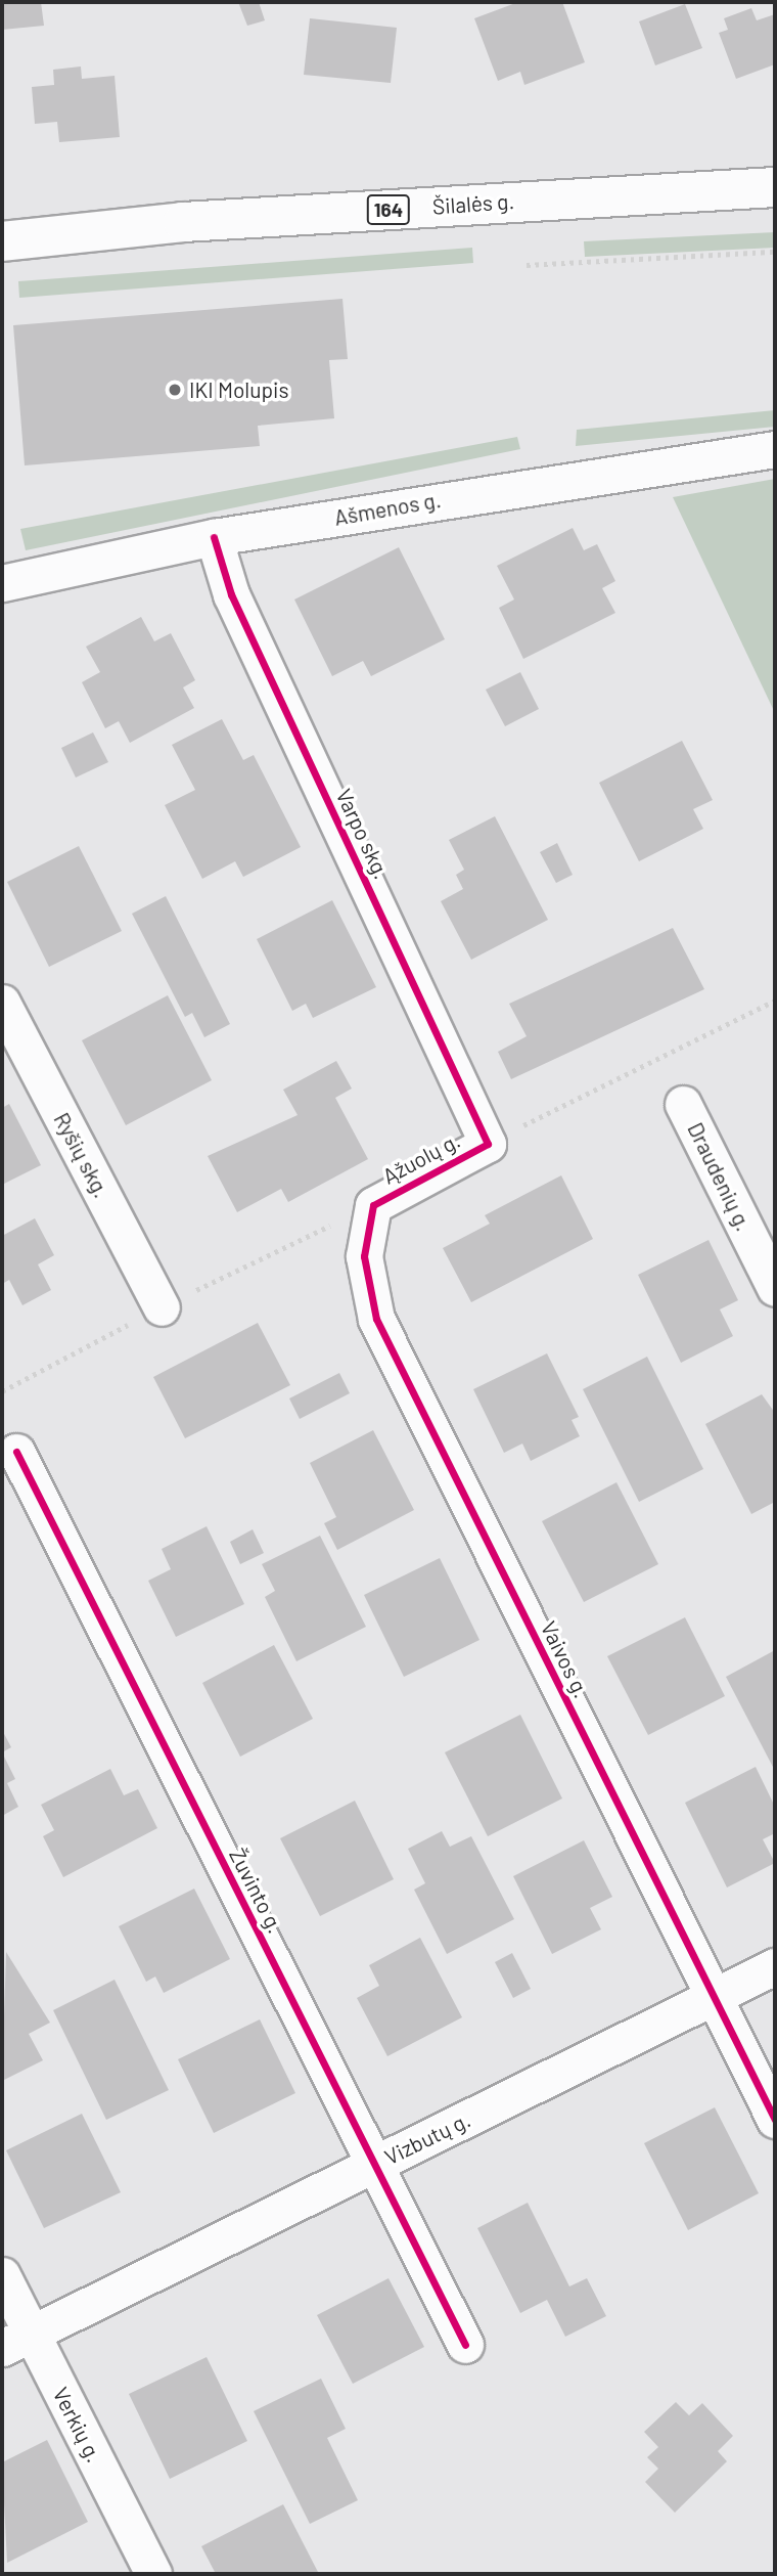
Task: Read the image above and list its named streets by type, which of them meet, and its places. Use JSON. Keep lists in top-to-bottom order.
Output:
{
  "streets": {
    "main road": ["Šilalės g.", "164"],
    "street": [
      "Ašmenos g.",
      "Varpo skg.",
      "Ryšių skg.",
      "Ąžuolų g.",
      "Draudenių g.",
      "Vaivos g.",
      "Žuvinto g.",
      "Vizbutų g.",
      "Verkių g."
    ]
  },
  "crossings": [
    ["Ašmenos g.", "Varpo skg."],
    ["Varpo skg.", "Ąžuolų g."],
    ["Ąžuolų g.", "Vaivos g."],
    ["Vaivos g.", "Vizbutų g."],
    ["Žuvinto g.", "Vizbutų g."],
    ["Vizbutų g.", "Verkių g."]
  ],
  "places": ["IKI Molupis"]
}
